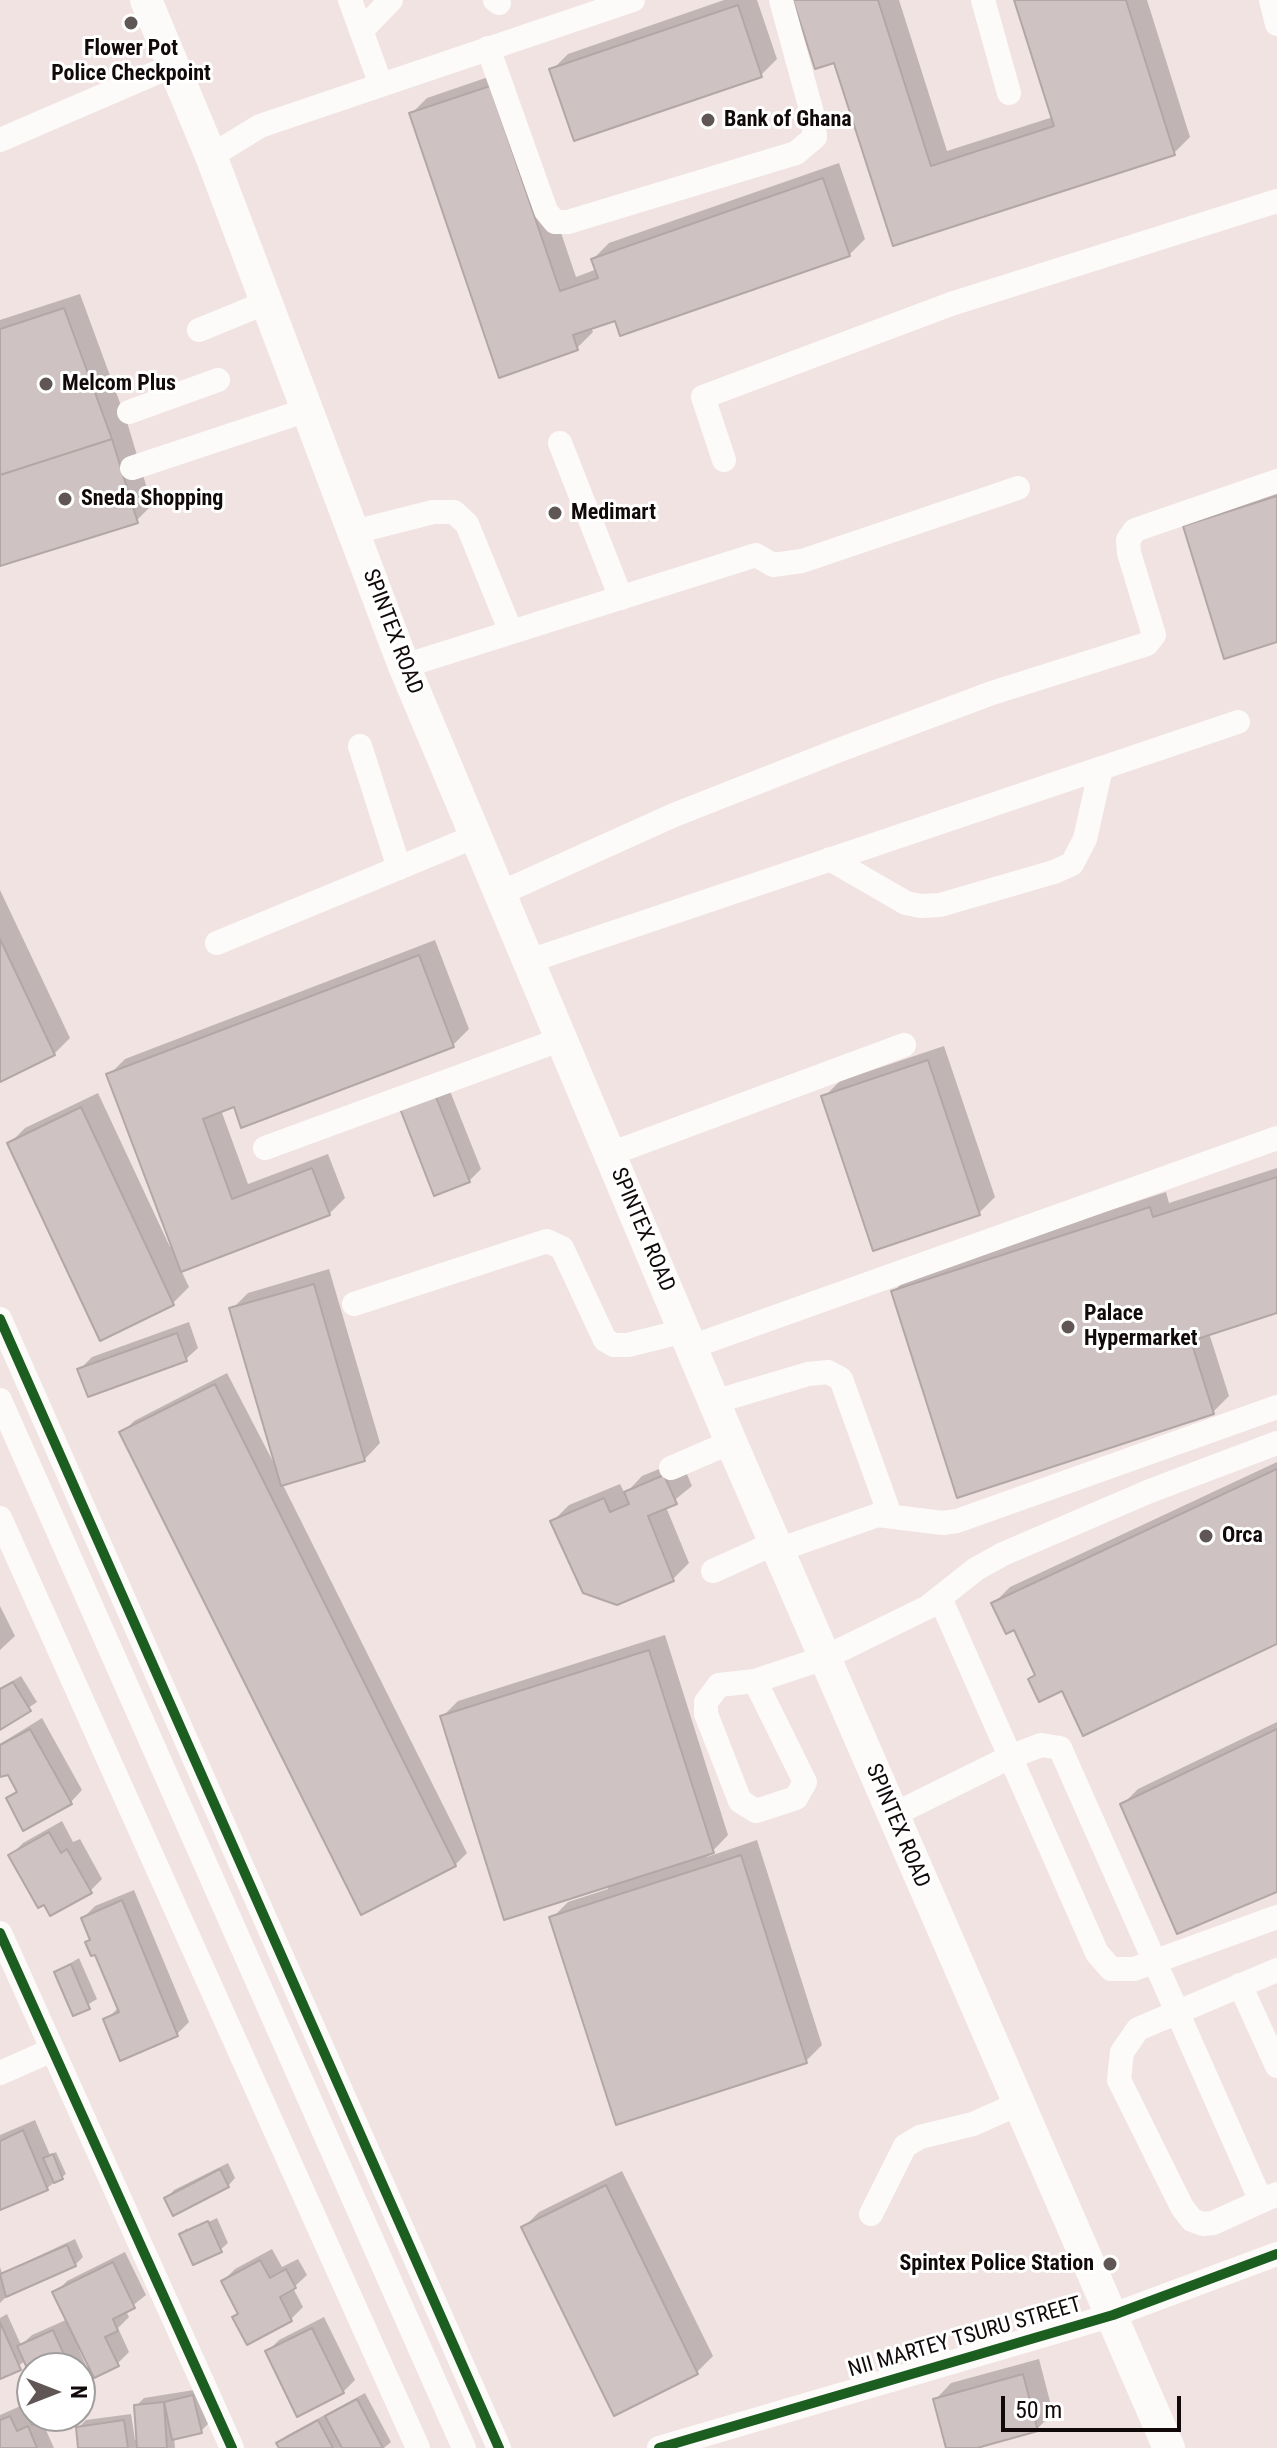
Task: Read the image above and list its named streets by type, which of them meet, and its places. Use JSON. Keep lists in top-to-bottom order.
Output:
{
  "streets": {
    "main road": ["SPINTEX ROAD"],
    "street": ["NII MARTEY TSURU STREET"]
  },
  "crossings": [
    ["SPINTEX ROAD", "NII MARTEY TSURU STREET"]
  ],
  "places": [
    "Flower Pot Police Checkpoint",
    "Bank of Ghana",
    "Melcom Plus",
    "Sneda Shopping",
    "Medimart",
    "Palace Hypermarket",
    "Orca",
    "Spintex Police Station"
  ],
  "scale_bar": "50 m",
  "north": "right"
}
